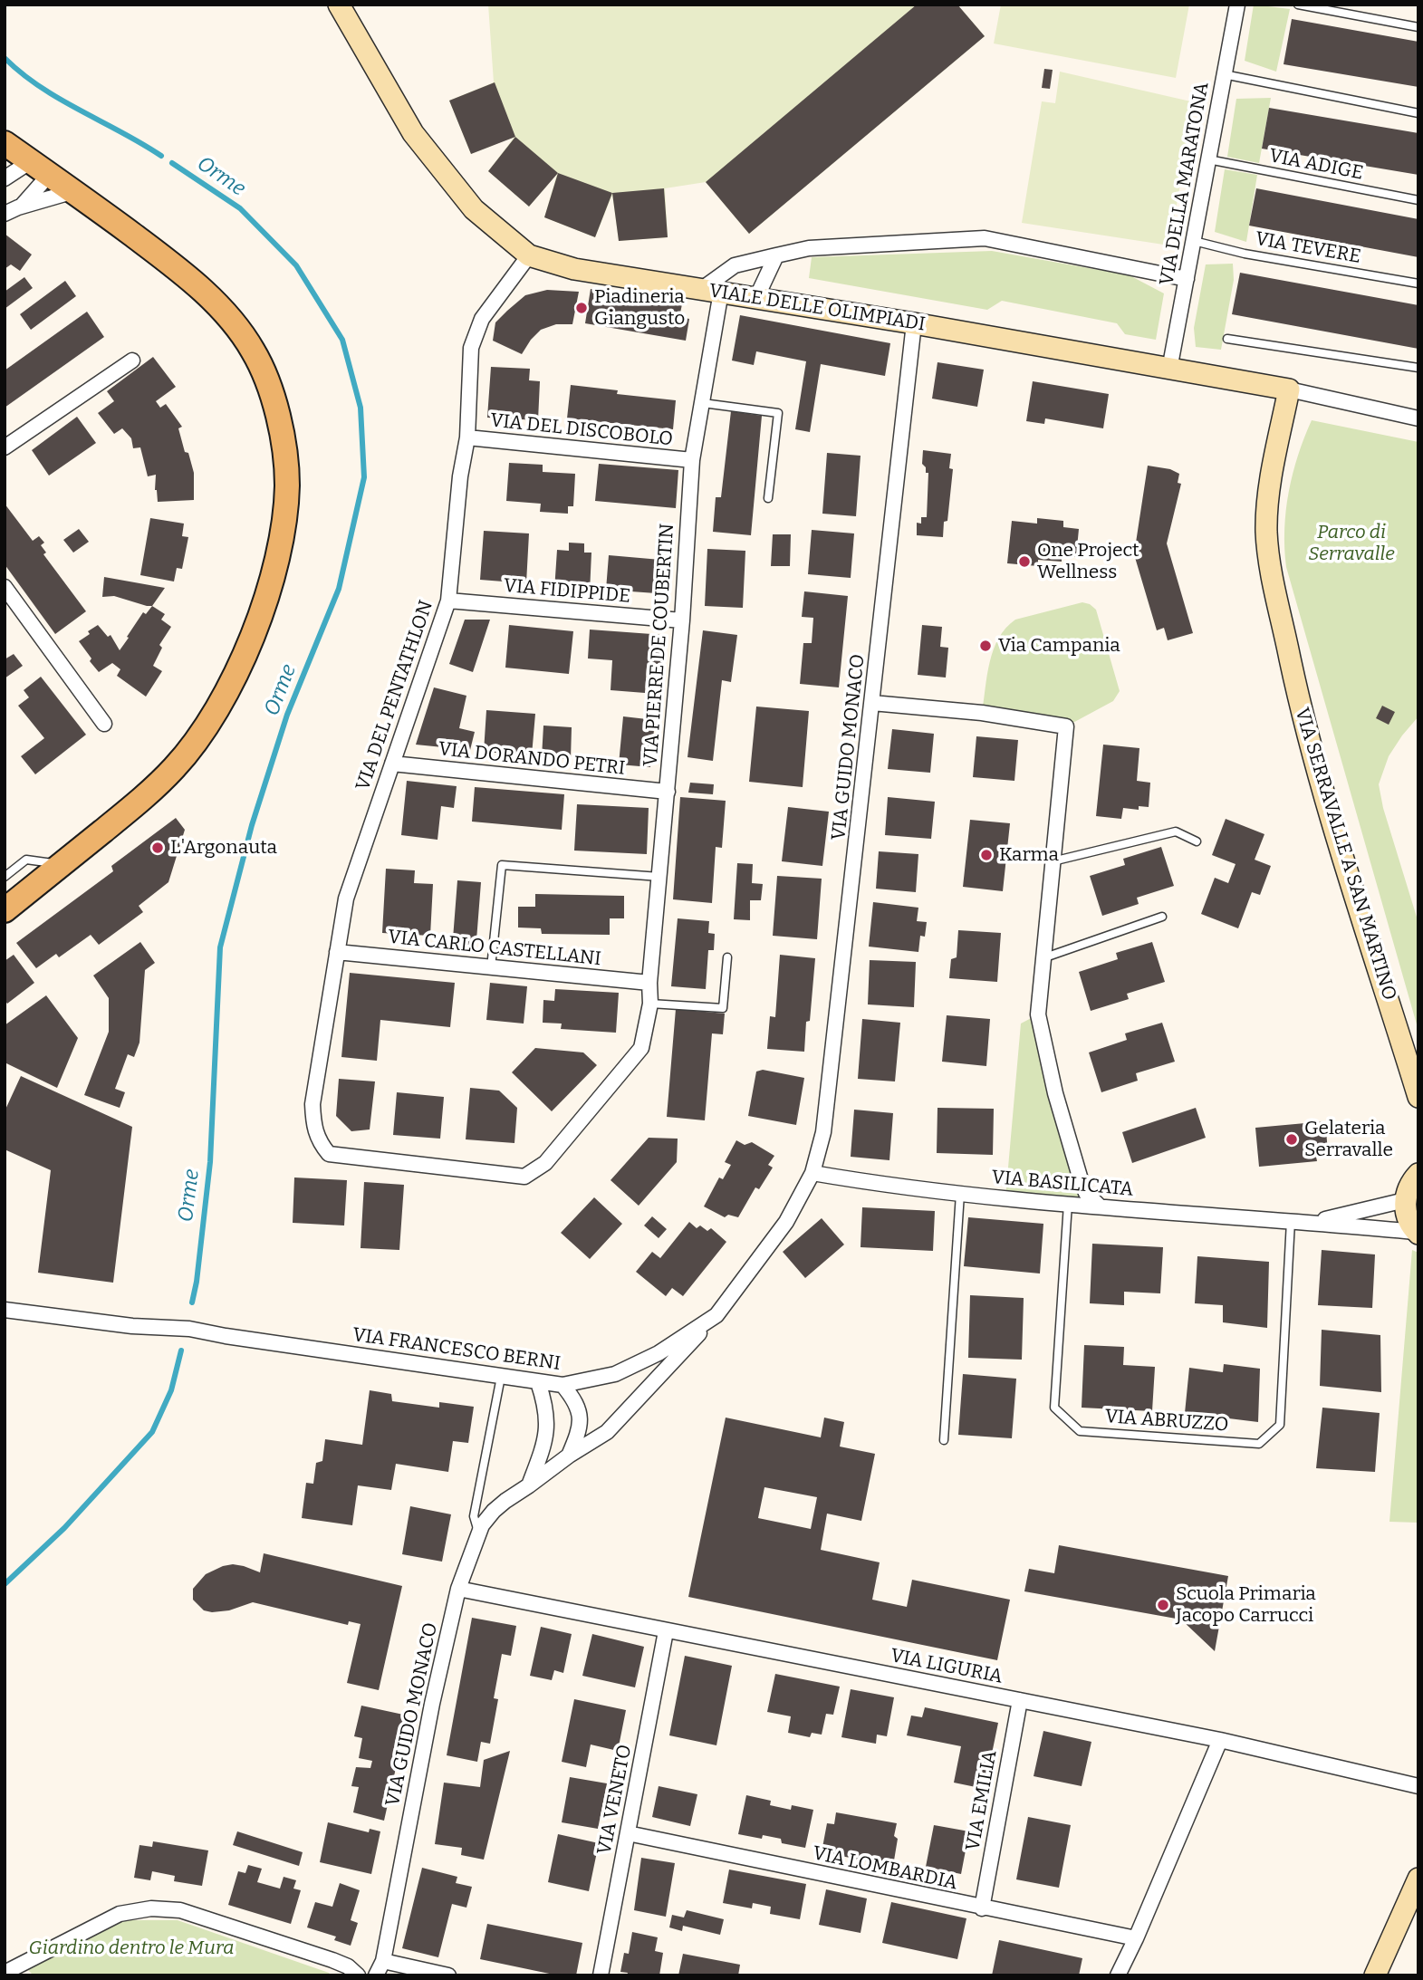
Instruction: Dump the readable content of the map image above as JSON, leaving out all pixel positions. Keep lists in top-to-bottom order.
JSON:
{
  "streets": {
    "street": [
      "VIA DELLA MARATONA",
      "VIALE DELLE OLIMPIADI",
      "VIA DEL DISCOBOLO",
      "VIA FIDIPPIDE",
      "VIA PIERRE DE COUBERTIN",
      "VIA DEL PENTATHLON",
      "VIA GUIDO MONACO",
      "VIA DORANDO PETRI",
      "VIA SERRAVALLE A SAN MARTINO",
      "VIA CARLO CASTELLANI",
      "VIA BASILICATA",
      "VIA FRANCESCO BERNI",
      "VIA LIGURIA",
      "VIA VENETO",
      "VIA EMILIA",
      "VIA LOMBARDIA"
    ],
    "lane": ["VIA ADIGE", "VIA TEVERE", "VIA ABRUZZO"]
  },
  "crossings": [
    ["VIA ADIGE", "VIA DELLA MARATONA"],
    ["VIA DELLA MARATONA", "VIA TEVERE"],
    ["VIA DELLA MARATONA", "VIALE DELLE OLIMPIADI"],
    ["VIALE DELLE OLIMPIADI", "VIA PIERRE DE COUBERTIN"],
    ["VIALE DELLE OLIMPIADI", "VIA DEL PENTATHLON"],
    ["VIALE DELLE OLIMPIADI", "VIA GUIDO MONACO"],
    ["VIALE DELLE OLIMPIADI", "VIA SERRAVALLE A SAN MARTINO"],
    ["VIA DEL DISCOBOLO", "VIA PIERRE DE COUBERTIN"],
    ["VIA DEL DISCOBOLO", "VIA DEL PENTATHLON"],
    ["VIA FIDIPPIDE", "VIA PIERRE DE COUBERTIN"],
    ["VIA FIDIPPIDE", "VIA DEL PENTATHLON"],
    ["VIA PIERRE DE COUBERTIN", "VIA DEL PENTATHLON"],
    ["VIA PIERRE DE COUBERTIN", "VIA DORANDO PETRI"],
    ["VIA PIERRE DE COUBERTIN", "VIA CARLO CASTELLANI"],
    ["VIA DEL PENTATHLON", "VIA DORANDO PETRI"],
    ["VIA DEL PENTATHLON", "VIA CARLO CASTELLANI"],
    ["VIA GUIDO MONACO", "VIA BASILICATA"],
    ["VIA GUIDO MONACO", "VIA FRANCESCO BERNI"],
    ["VIA GUIDO MONACO", "VIA LIGURIA"],
    ["VIA BASILICATA", "VIA FRANCESCO BERNI"],
    ["VIA BASILICATA", "VIA ABRUZZO"],
    ["VIA LIGURIA", "VIA VENETO"],
    ["VIA LIGURIA", "VIA EMILIA"],
    ["VIA VENETO", "VIA LOMBARDIA"],
    ["VIA EMILIA", "VIA LOMBARDIA"]
  ],
  "water": ["Orme"],
  "parks": ["Parco di Serravalle", "Giardino dentro le Mura"],
  "places": [
    "Piadineria Giangusto",
    "One Project Wellness",
    "Via Campania",
    "L'Argonauta",
    "Karma",
    "Gelateria Serravalle",
    "Scuola Primaria Jacopo Carrucci"
  ]
}
